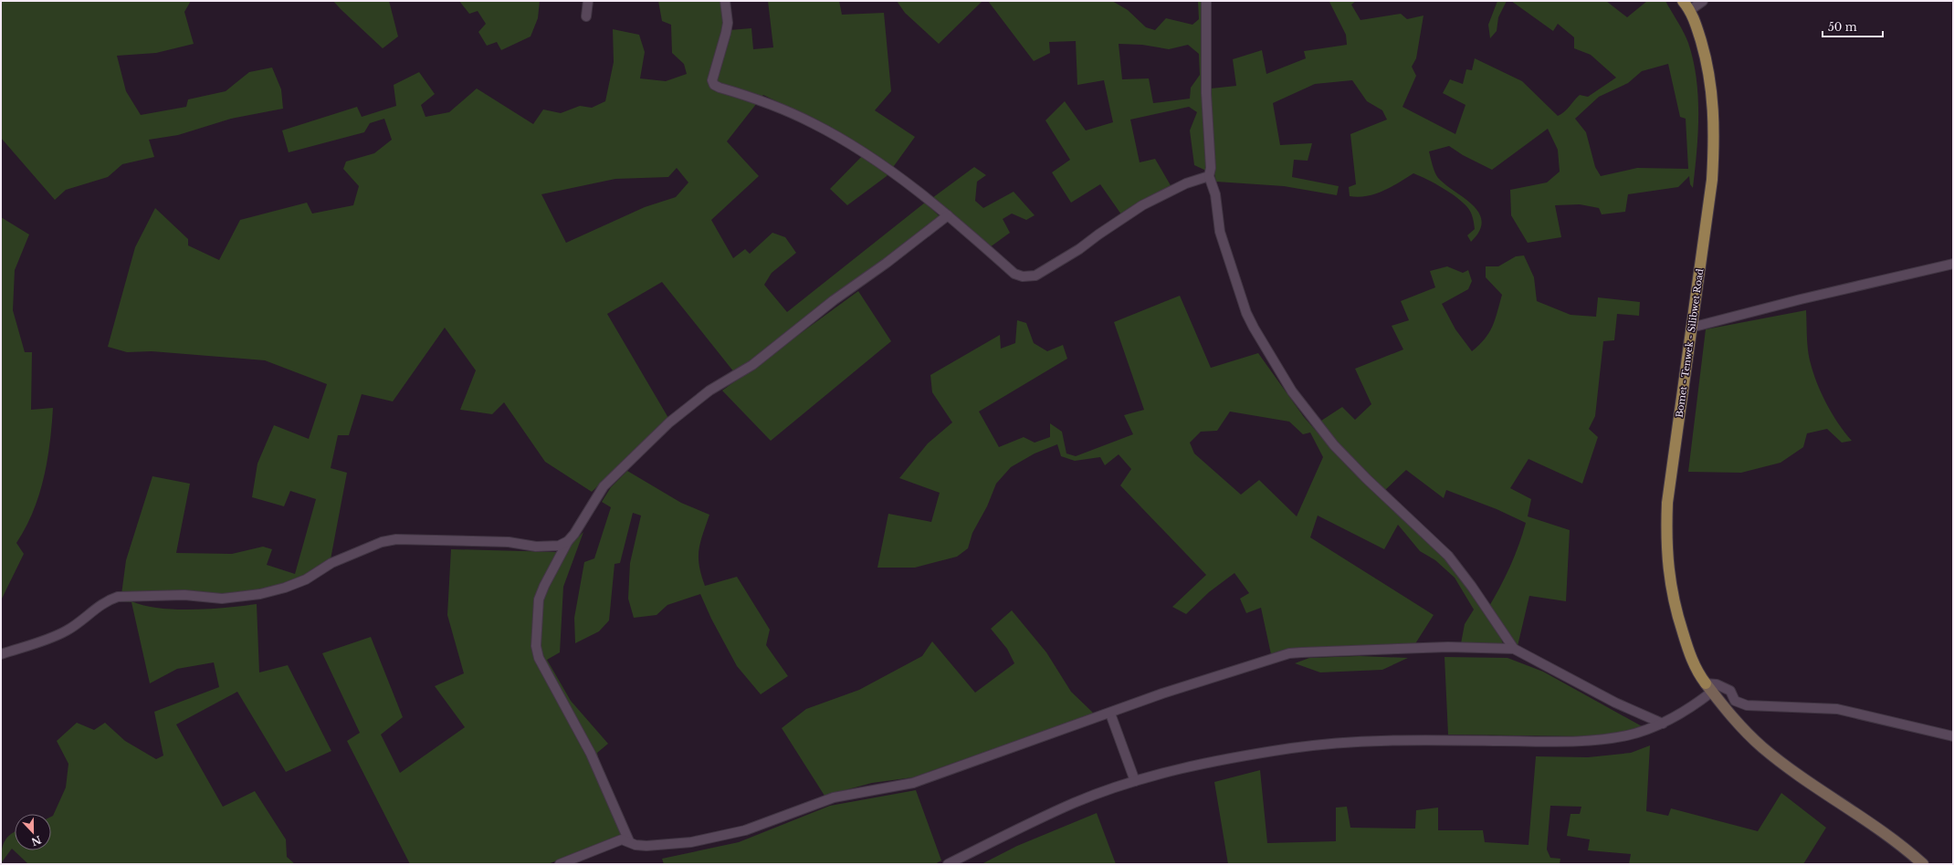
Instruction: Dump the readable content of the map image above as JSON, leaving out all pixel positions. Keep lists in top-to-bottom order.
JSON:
{
  "streets": {
    "main road": ["Bomet - Tenwek - Silibwet Road"]
  },
  "scale_bar": "50 m",
  "north": "bottom"
}
